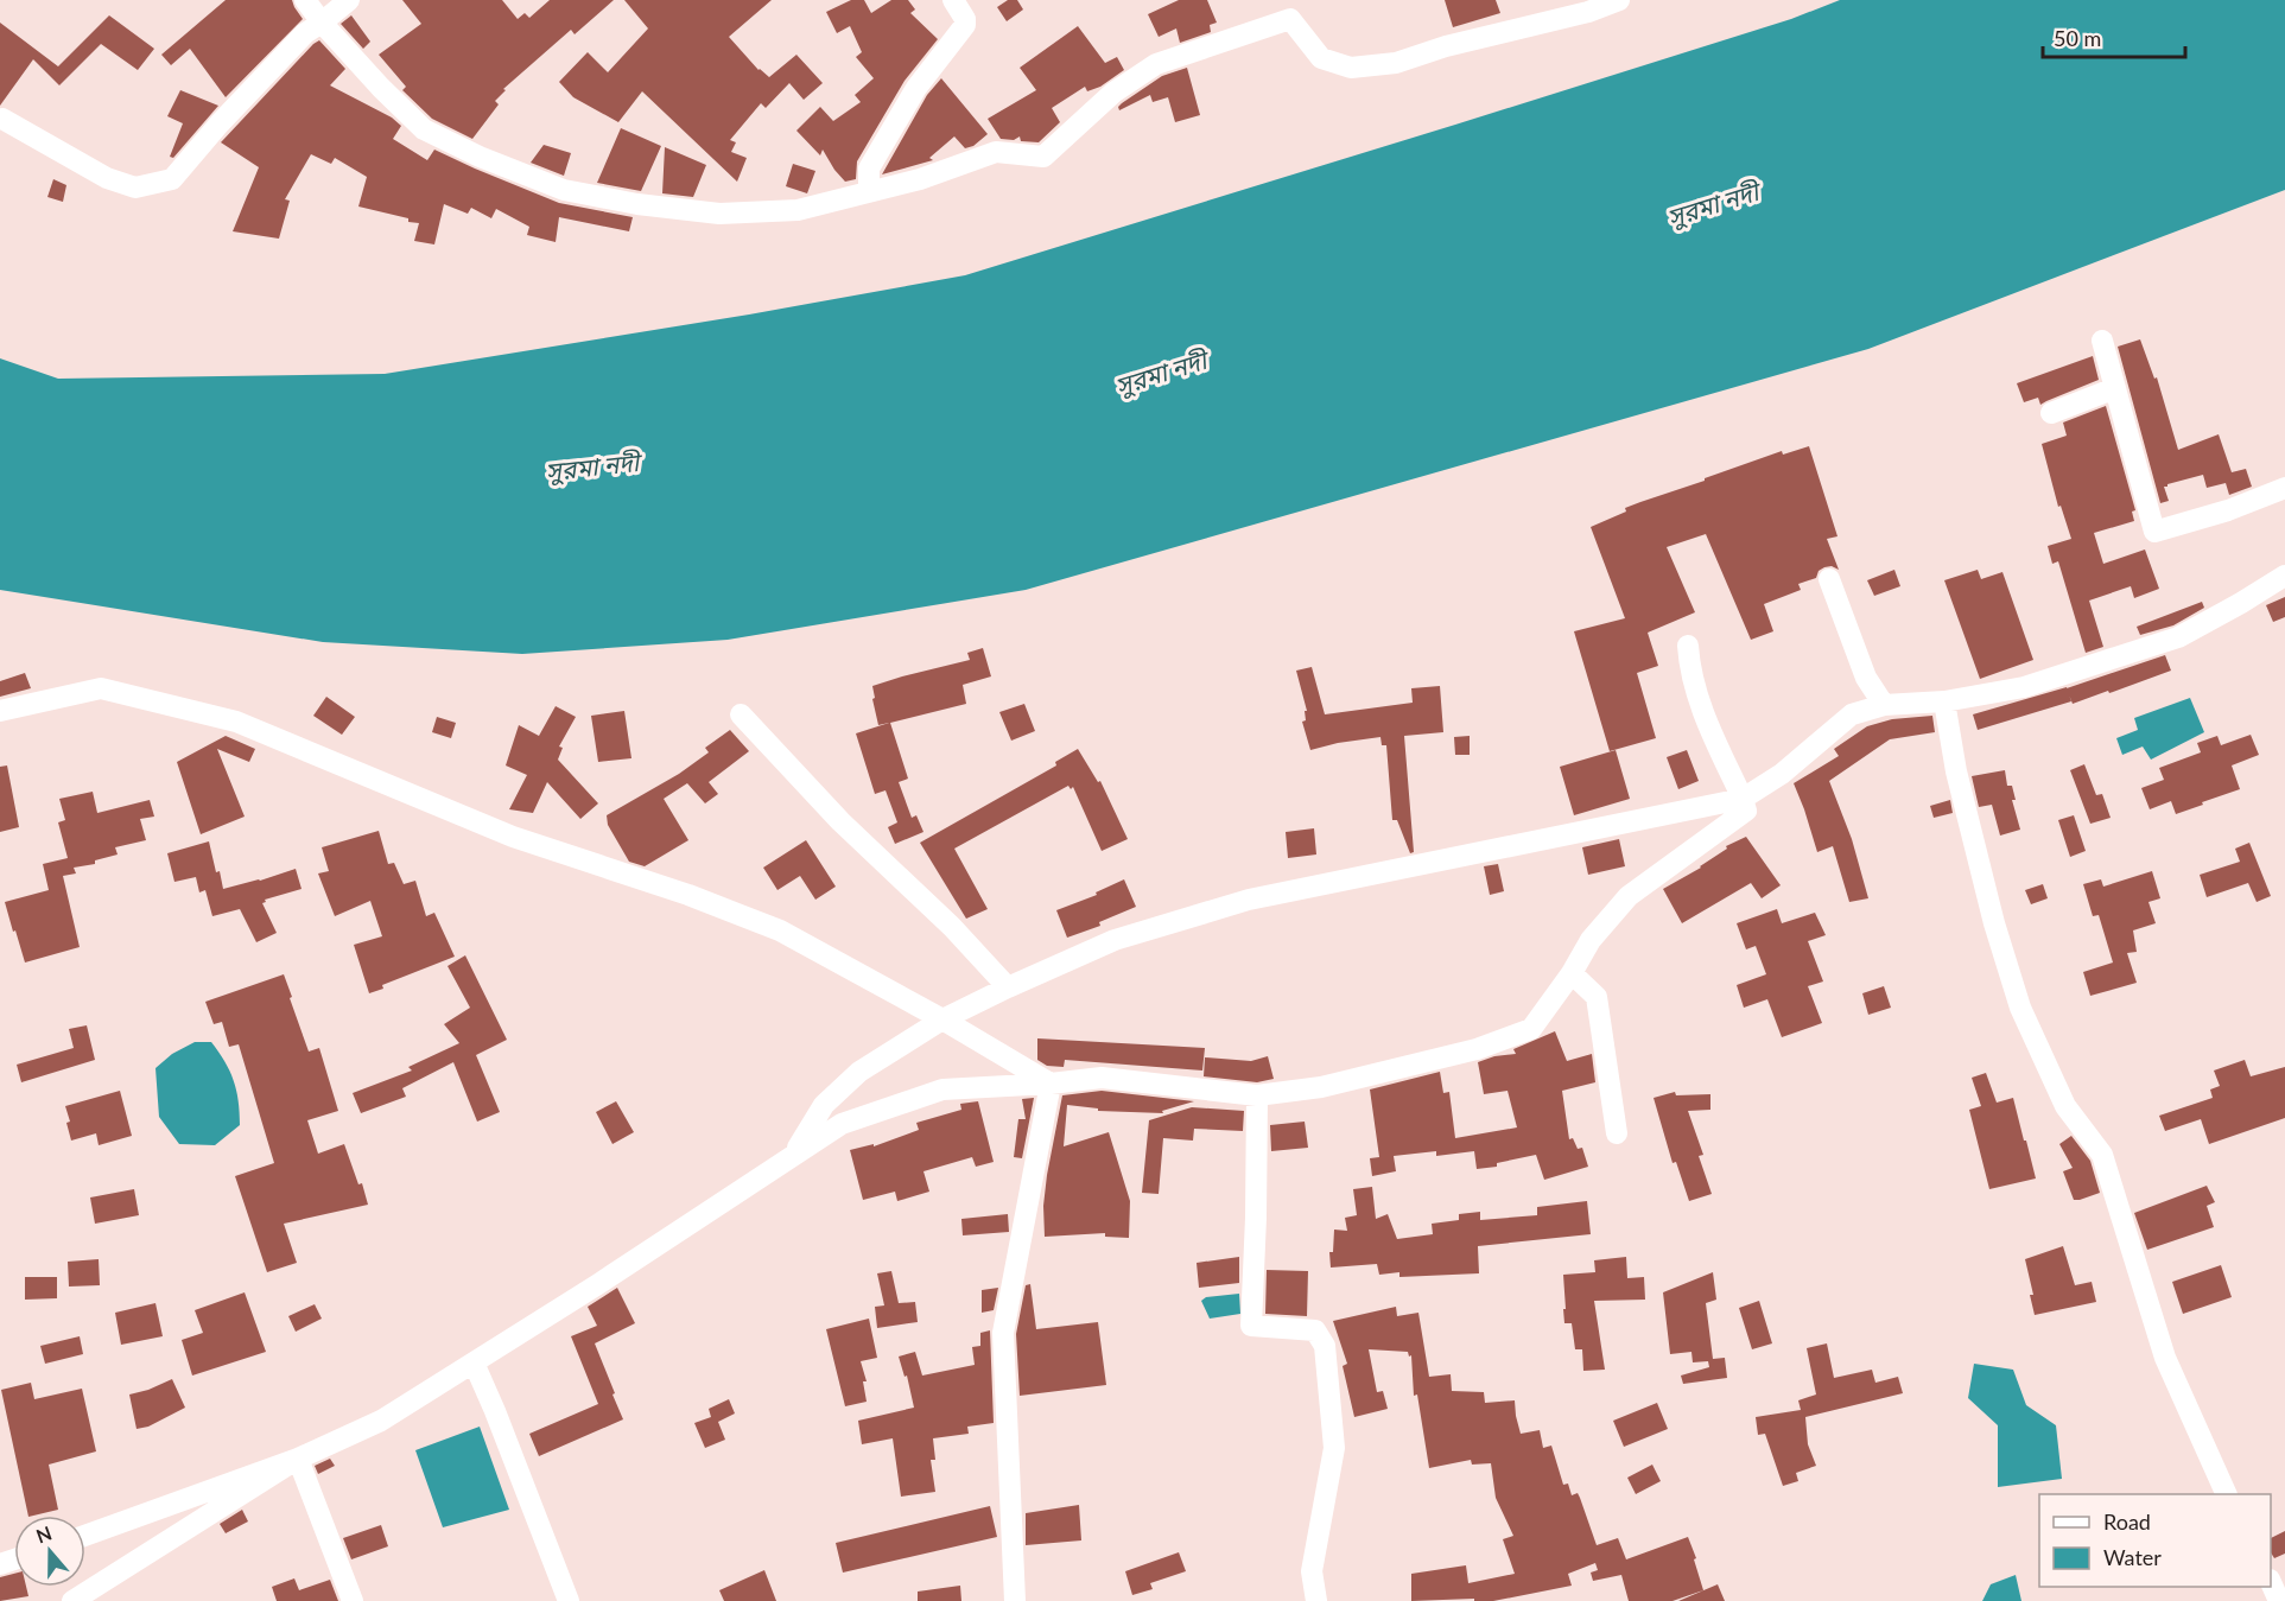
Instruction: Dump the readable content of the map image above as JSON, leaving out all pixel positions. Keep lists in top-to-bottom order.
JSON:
{
  "water": ["সুরমা নদী"],
  "legend": ["Road", "Water"],
  "scale_bar": "50 m",
  "north": "top"
}
